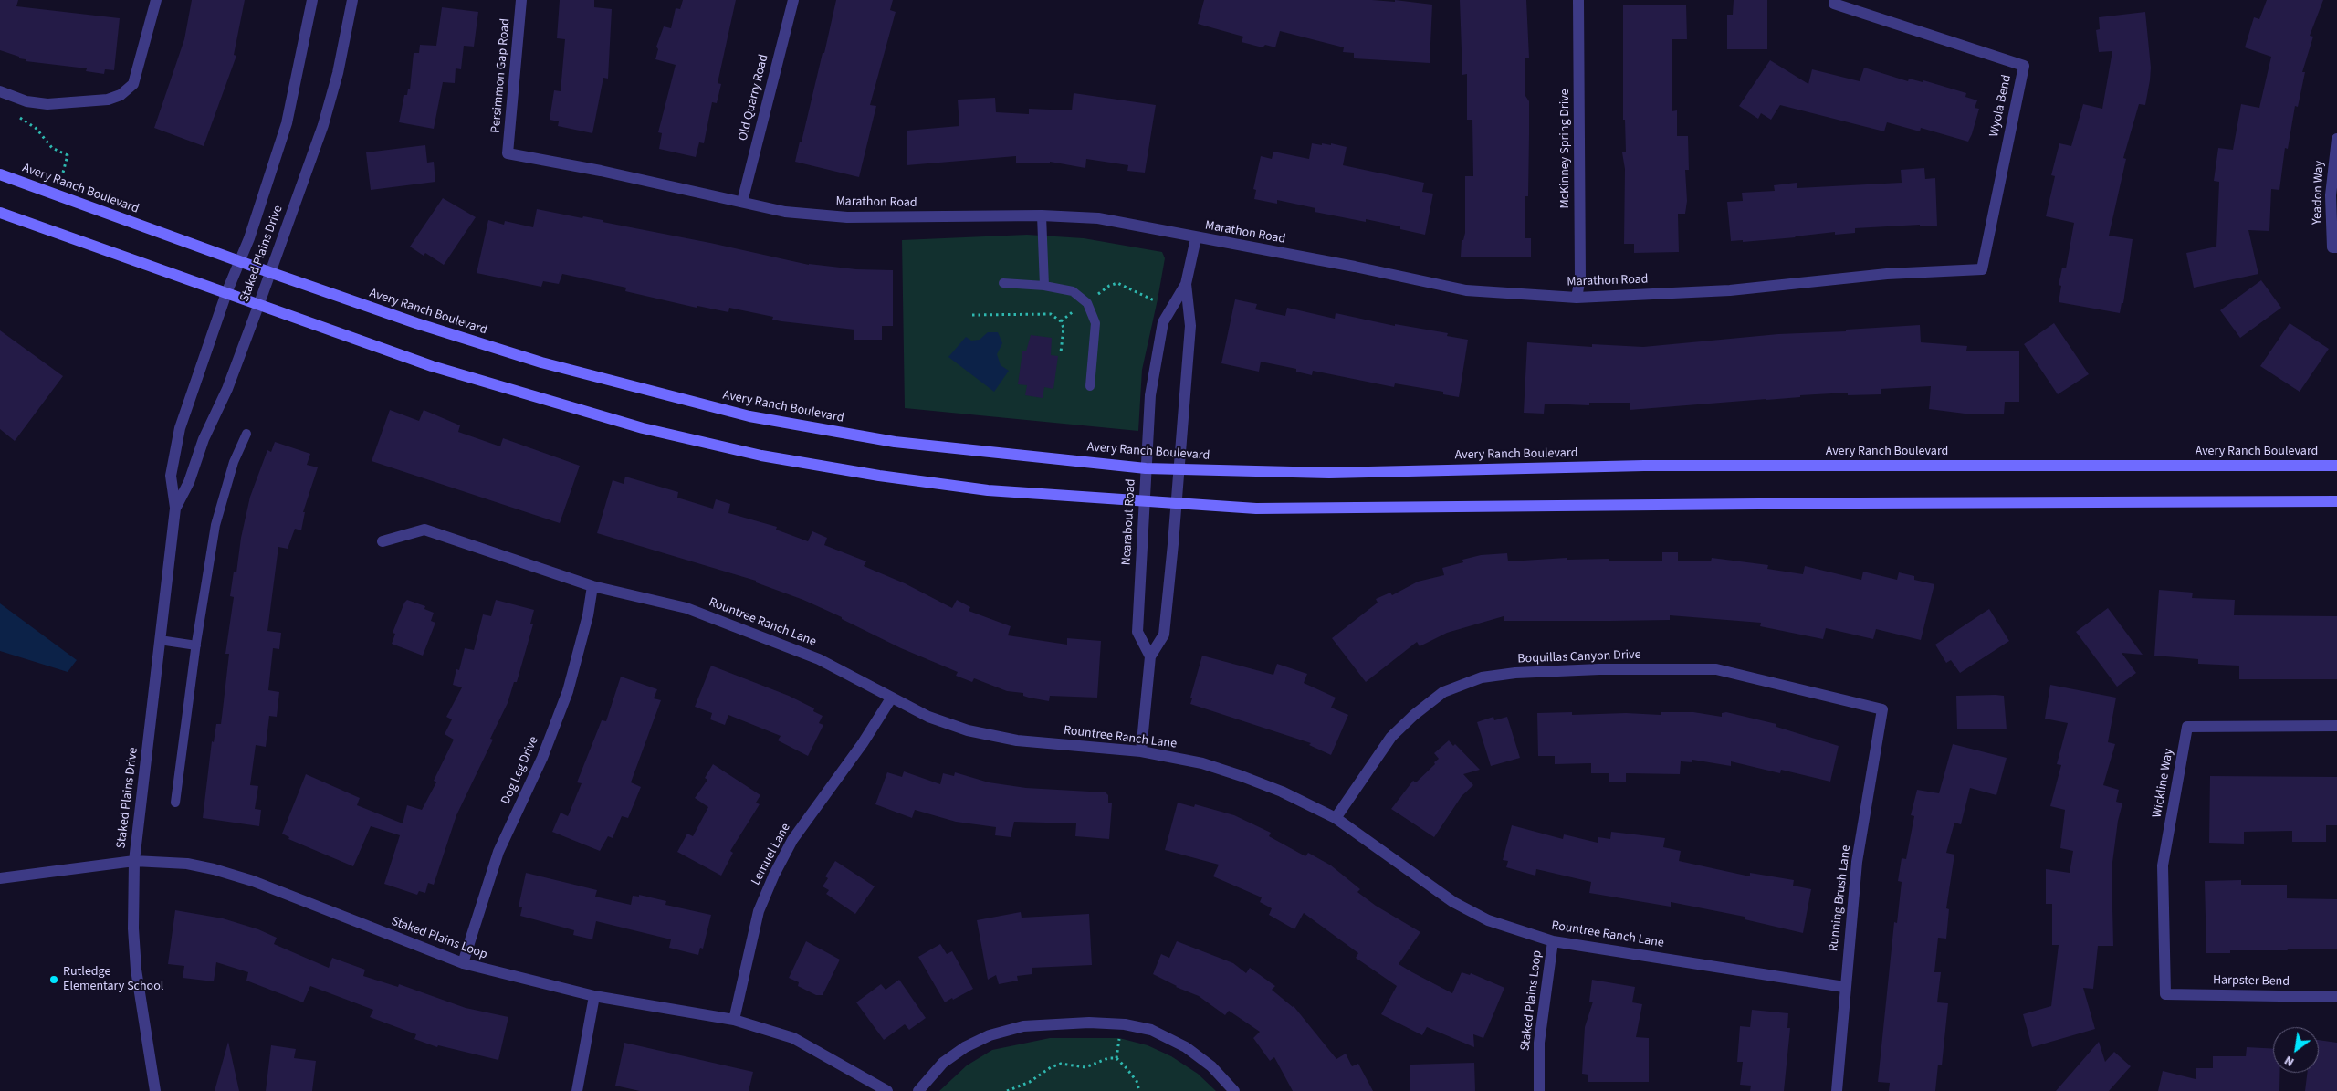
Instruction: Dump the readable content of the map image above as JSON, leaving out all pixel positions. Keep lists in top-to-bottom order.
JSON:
{
  "streets": {
    "main road": ["Avery Ranch Boulevard"],
    "street": [
      "Persimmon Gap Road",
      "Old Quarry Road",
      "Wyola Bend",
      "McKinney Spring Drive",
      "Yeadon Way",
      "Marathon Road",
      "Staked Plains Drive",
      "Nearabout Road",
      "Rountree Ranch Lane",
      "Boquillas Canyon Drive",
      "Dog Leg Drive",
      "Wickline Way",
      "Lemuel Lane",
      "Running Brush Lane",
      "Staked Plains Loop",
      "Harpster Bend"
    ]
  },
  "crossings": [
    ["Persimmon Gap Road", "Marathon Road"],
    ["Old Quarry Road", "Marathon Road"],
    ["Wyola Bend", "Marathon Road"],
    ["McKinney Spring Drive", "Marathon Road"],
    ["Avery Ranch Boulevard", "Staked Plains Drive"],
    ["Avery Ranch Boulevard", "Nearabout Road"],
    ["Marathon Road", "Nearabout Road"],
    ["Staked Plains Drive", "Staked Plains Loop"],
    ["Nearabout Road", "Rountree Ranch Lane"],
    ["Rountree Ranch Lane", "Boquillas Canyon Drive"],
    ["Rountree Ranch Lane", "Dog Leg Drive"],
    ["Rountree Ranch Lane", "Lemuel Lane"],
    ["Rountree Ranch Lane", "Running Brush Lane"],
    ["Rountree Ranch Lane", "Staked Plains Loop"],
    ["Boquillas Canyon Drive", "Running Brush Lane"],
    ["Dog Leg Drive", "Staked Plains Loop"],
    ["Wickline Way", "Harpster Bend"],
    ["Lemuel Lane", "Staked Plains Loop"]
  ],
  "places": ["Rutledge Elementary School"],
  "north": "bottom left"
}
